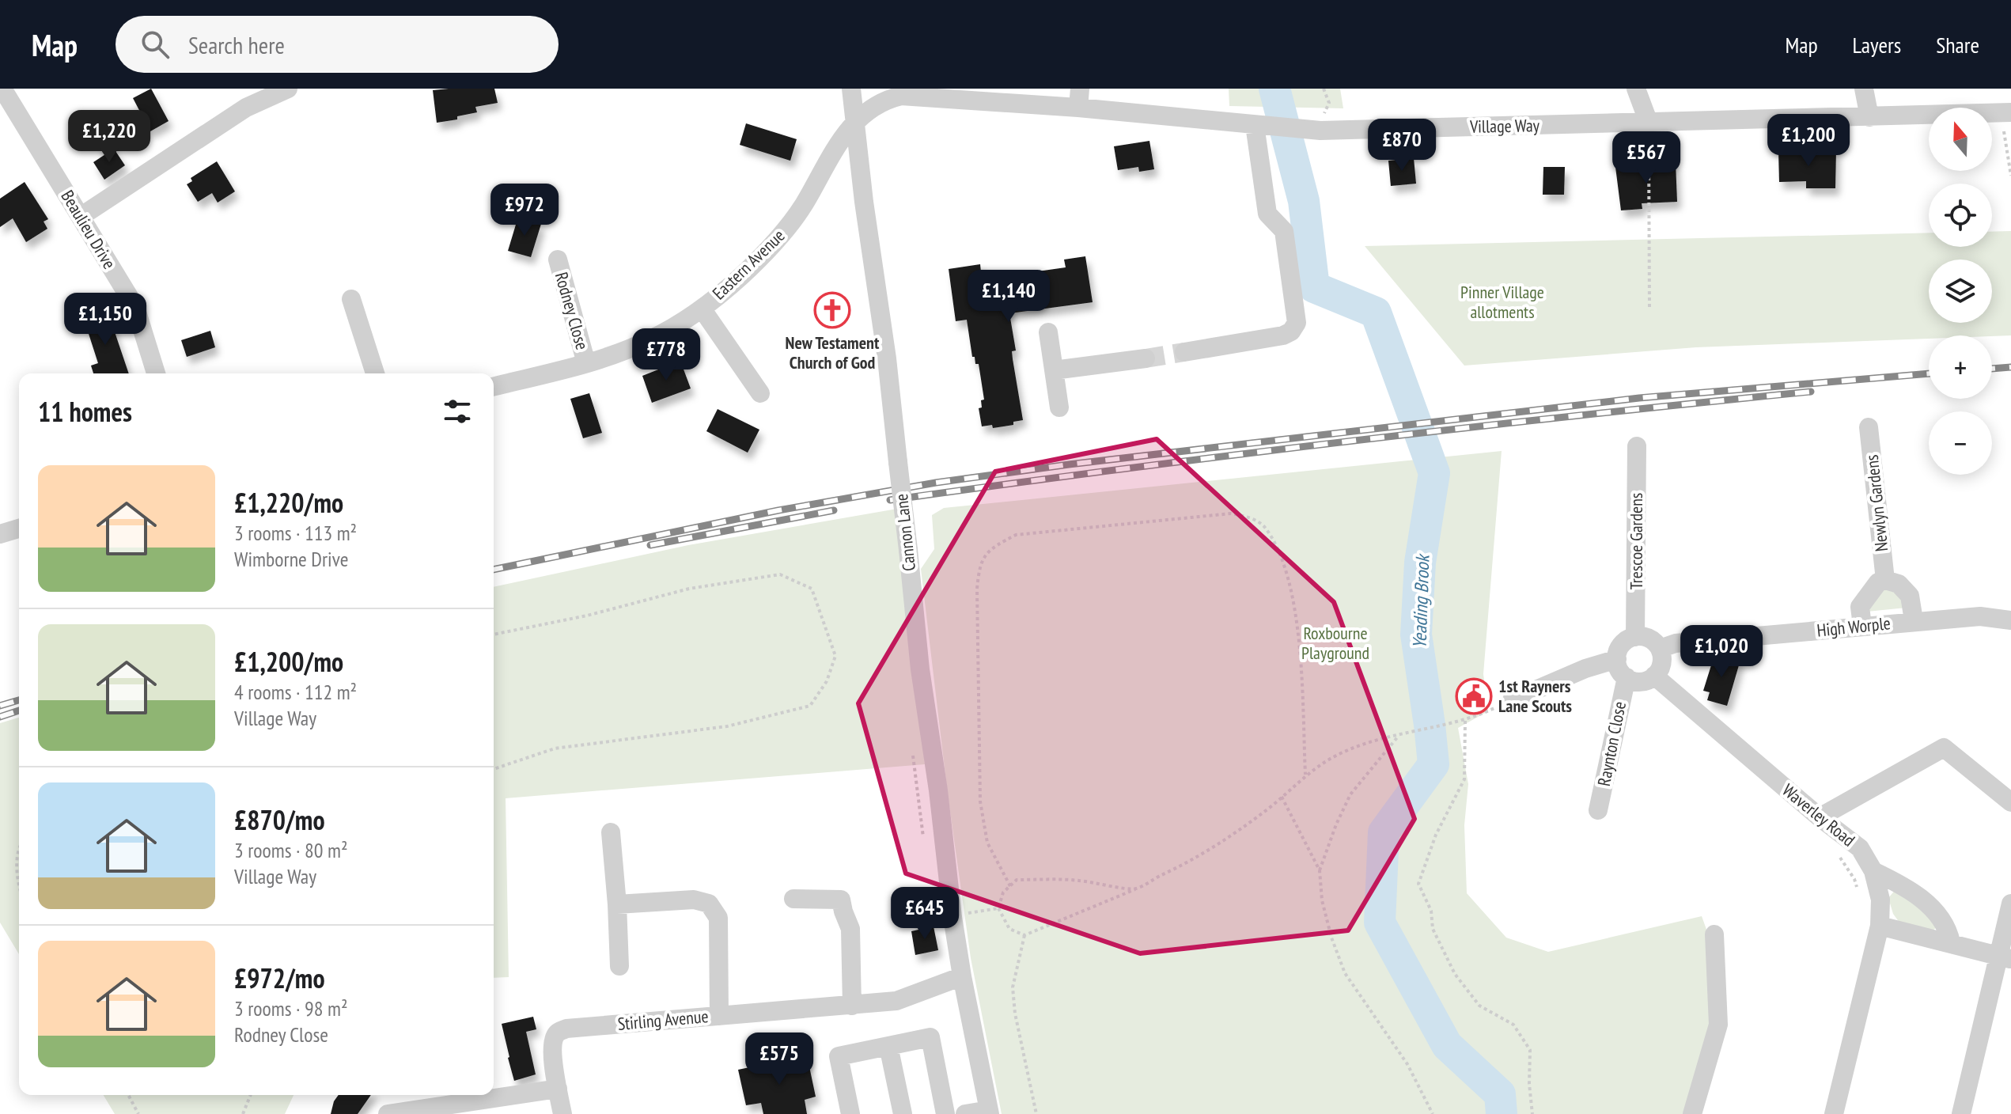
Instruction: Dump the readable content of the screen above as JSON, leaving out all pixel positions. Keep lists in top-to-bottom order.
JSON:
{
  "streets": {
    "street": [
      "Village Way",
      "Beaulieu Drive",
      "Eastern Avenue",
      "Rodney Close",
      "Newlyn Gardens",
      "Cannon Lane",
      "Trescoe Gardens",
      "High Worple",
      "Raynton Close",
      "Waverley Road",
      "Stirling Avenue"
    ]
  },
  "crossings": [
    ["Village Way", "Eastern Avenue"],
    ["Village Way", "Cannon Lane"],
    ["Eastern Avenue", "Rodney Close"],
    ["Eastern Avenue", "Cannon Lane"],
    ["Cannon Lane", "Stirling Avenue"],
    ["Trescoe Gardens", "High Worple"],
    ["Trescoe Gardens", "Raynton Close"],
    ["Trescoe Gardens", "Waverley Road"],
    ["High Worple", "Raynton Close"],
    ["High Worple", "Waverley Road"],
    ["Raynton Close", "Waverley Road"]
  ],
  "water": ["Yeading Brook"],
  "parks": ["Pinner Village allotments", "Roxbourne Playground"],
  "places": {
    "church": ["New Testament Church of God"],
    "public building": ["1st Rayners Lane Scouts"]
  },
  "north": "top",
  "page": {
    "header": "Map",
    "search": "Search here",
    "nav": ["Map", "Layers", "Share"],
    "map_buttons": ["+", "−"],
    "price": [
      "£1,220",
      "£1,200",
      "£870",
      "£567",
      "£972",
      "£1,140",
      "£1,150",
      "£778",
      "£1,020",
      "£645",
      "£575"
    ],
    "heading": "11 homes",
    "list": [
      {
        "name": "£1,220/mo",
        "note": "3 rooms · 113 m² · Wimborne Drive"
      },
      {
        "name": "£1,200/mo",
        "note": "4 rooms · 112 m² · Village Way"
      },
      {
        "name": "£870/mo",
        "note": "3 rooms · 80 m² · Village Way"
      },
      {
        "name": "£972/mo",
        "note": "3 rooms · 98 m² · Rodney Close"
      }
    ]
  }
}
